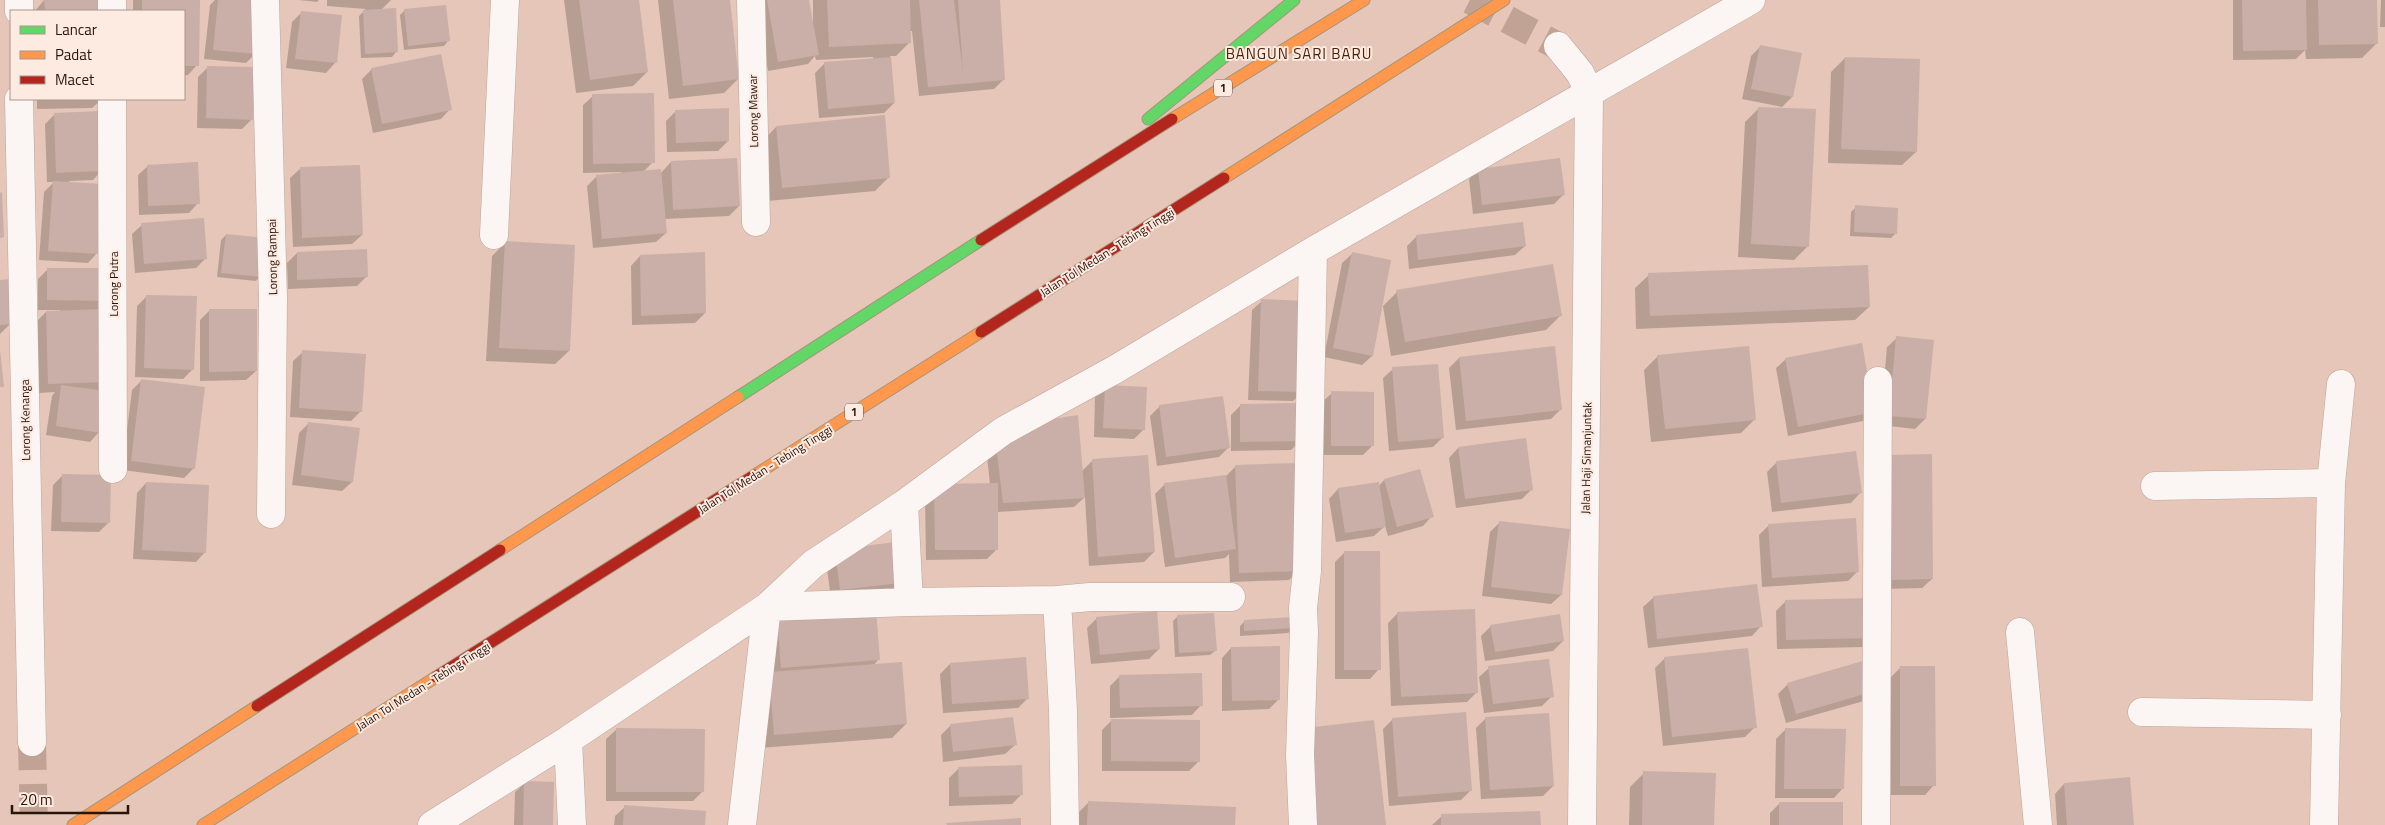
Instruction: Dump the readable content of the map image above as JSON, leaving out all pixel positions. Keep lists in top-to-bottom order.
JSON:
{
  "streets": {
    "highway": ["1", "Jalan Tol Medan - Tebing Tinggi"],
    "street": [
      "Lorong Mawar",
      "Lorong Rampai",
      "Lorong Putra",
      "Lorong Kenanga",
      "Jalan Haji Simanjuntak"
    ]
  },
  "districts": ["BANGUN SARI BARU"],
  "legend": ["Lancar", "Padat", "Macet"],
  "scale_bar": "20 m"
}
